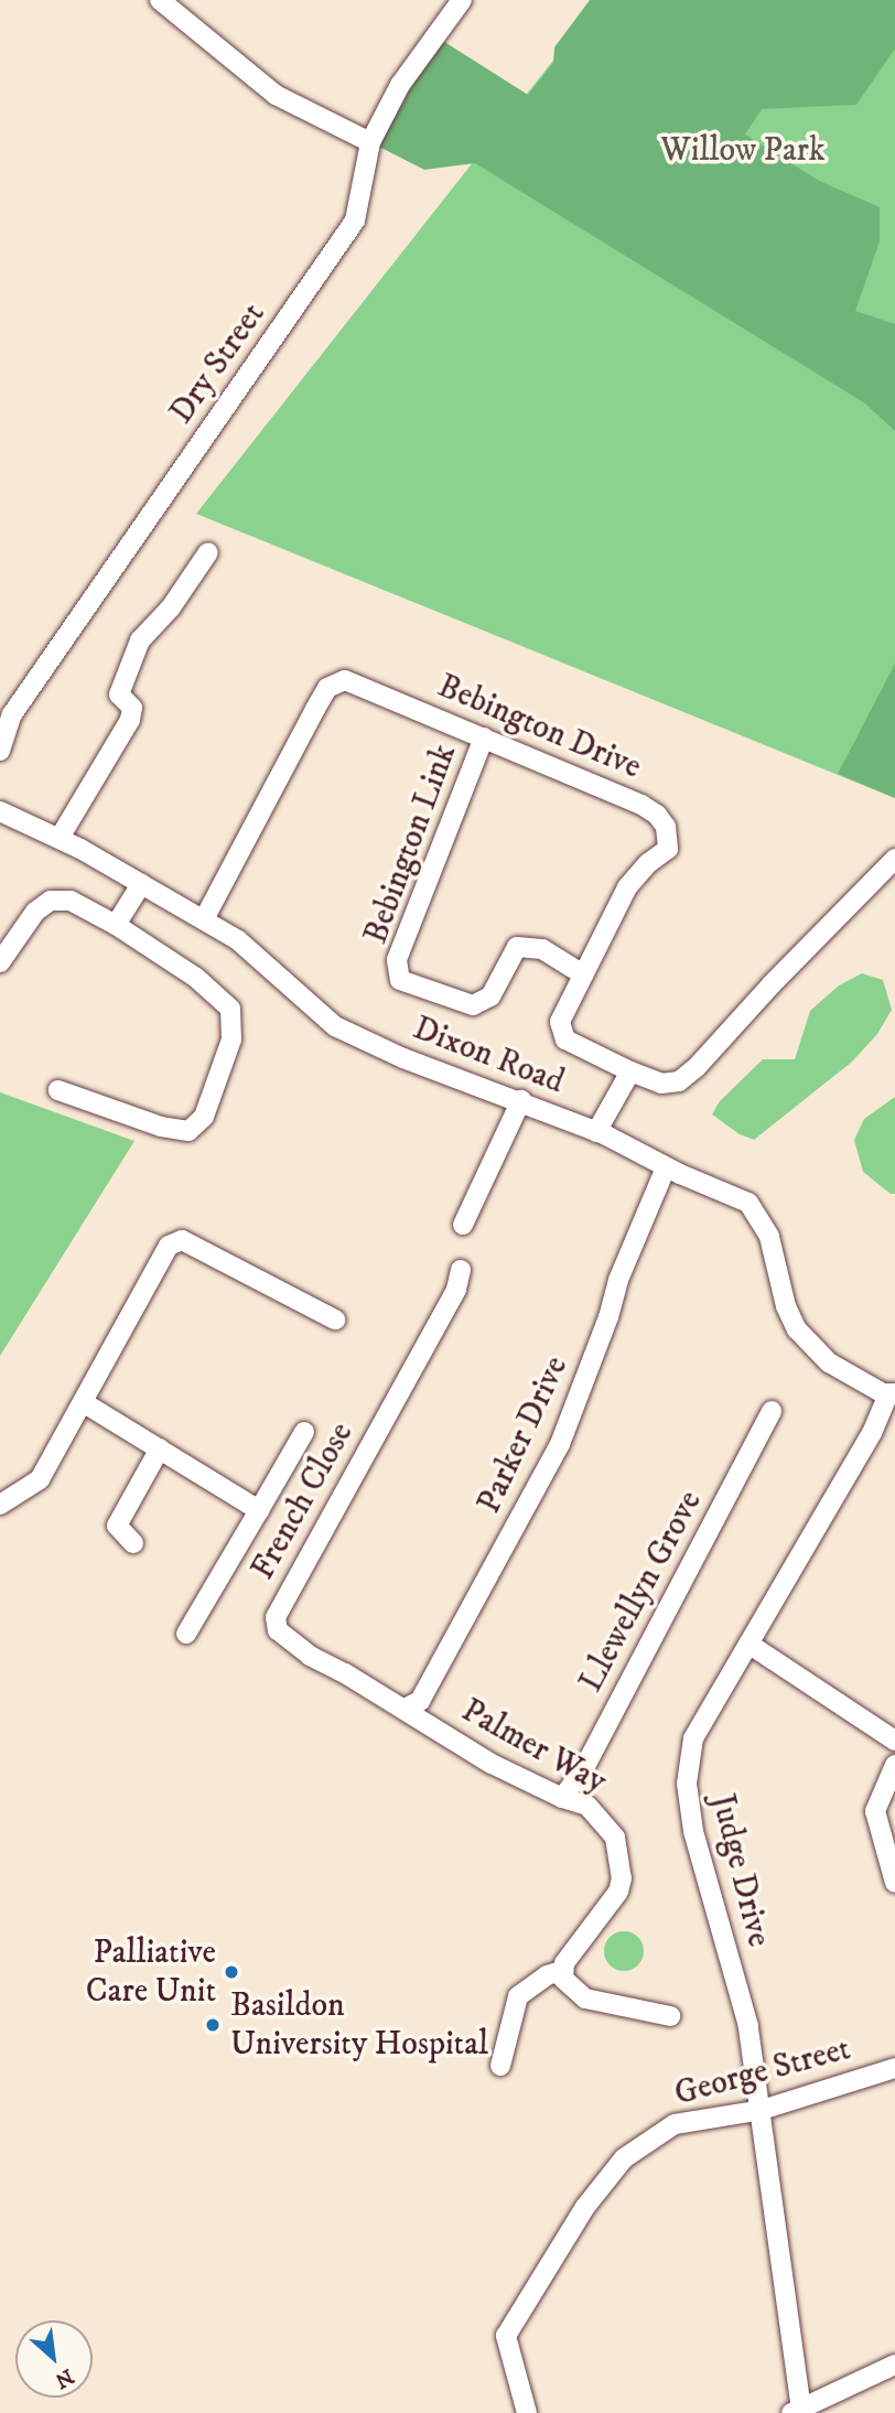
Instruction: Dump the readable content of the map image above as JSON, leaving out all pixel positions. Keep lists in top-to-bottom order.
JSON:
{
  "streets": {
    "street": [
      "Dry Street",
      "Bebington Drive",
      "Bebington Link",
      "Dixon Road",
      "Parker Drive",
      "French Close",
      "Llewellyn Grove",
      "Palmer Way",
      "Judge Drive",
      "George Street"
    ]
  },
  "crossings": [
    ["Bebington Drive", "Bebington Link"],
    ["Bebington Drive", "Dixon Road"],
    ["Dixon Road", "Parker Drive"],
    ["Dixon Road", "Judge Drive"],
    ["Parker Drive", "French Close"],
    ["Parker Drive", "Palmer Way"],
    ["French Close", "Palmer Way"],
    ["Llewellyn Grove", "Palmer Way"],
    ["Judge Drive", "George Street"]
  ],
  "parks": ["Willow Park"],
  "places": ["Palliative Care Unit", "Basildon University Hospital"],
  "north": "bottom right"
}
